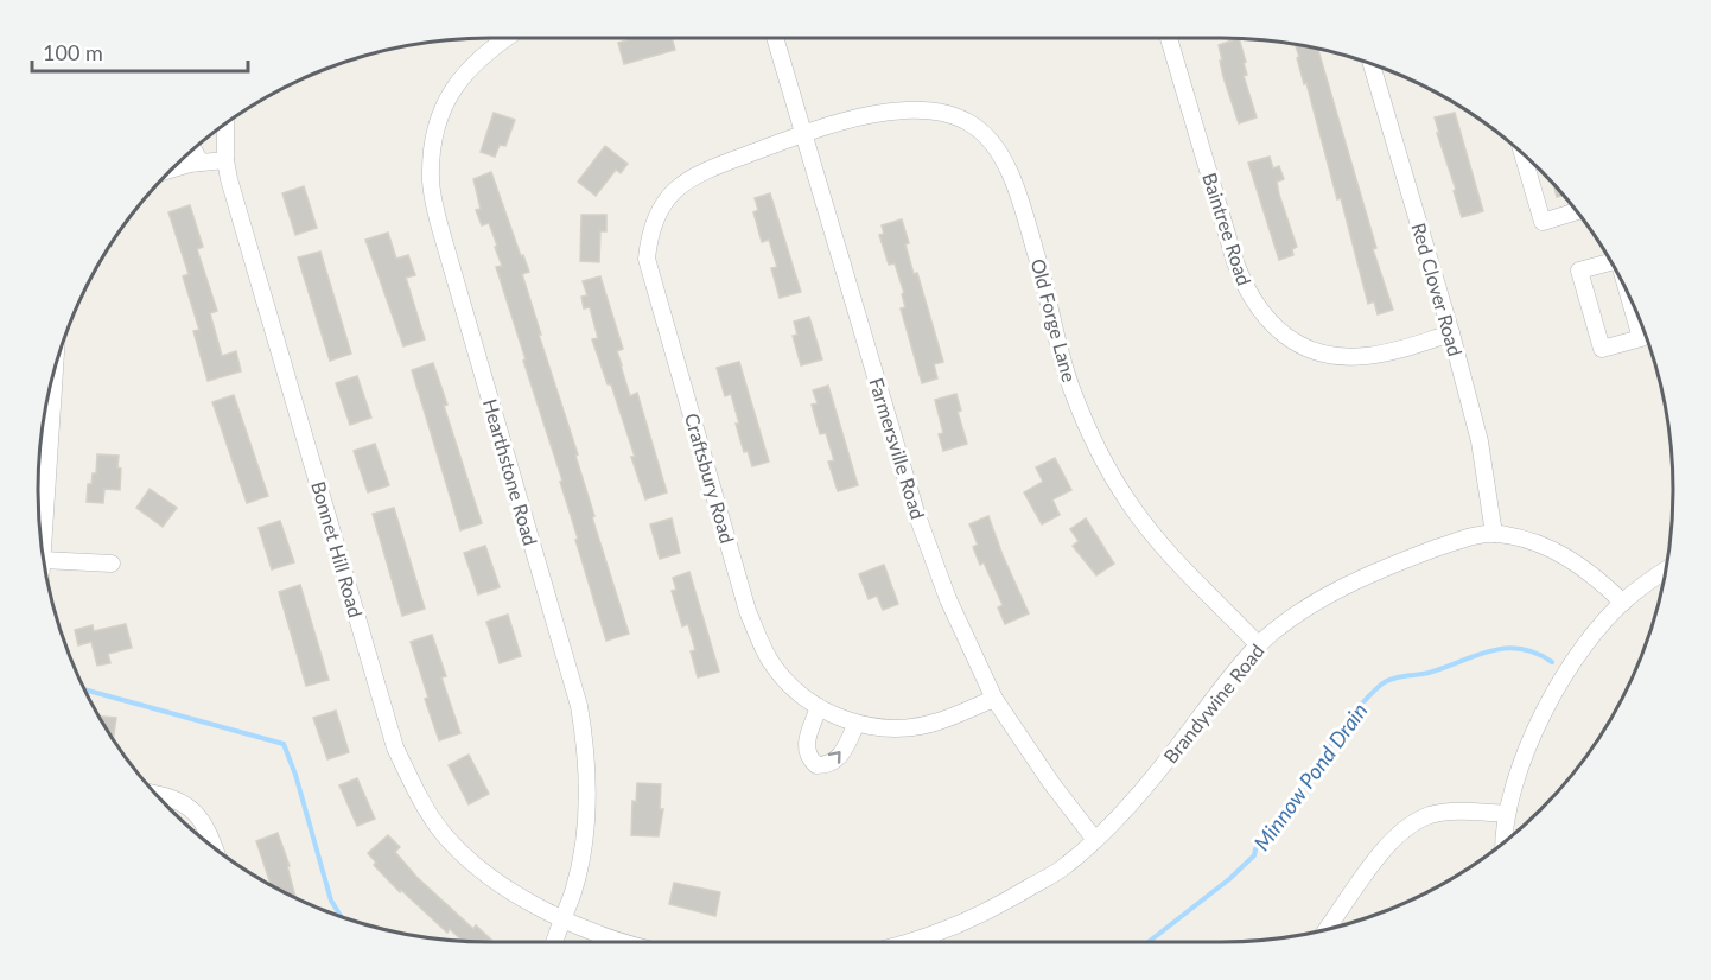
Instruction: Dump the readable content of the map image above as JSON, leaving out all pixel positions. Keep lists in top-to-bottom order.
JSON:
{
  "streets": {
    "street": [
      "Baintree Road",
      "Red Clover Road",
      "Old Forge Lane",
      "Farmersville Road",
      "Hearthstone Road",
      "Craftsbury Road",
      "Bonnet Hill Road",
      "Brandywine Road"
    ]
  },
  "crossings": [
    ["Baintree Road", "Red Clover Road"],
    ["Red Clover Road", "Brandywine Road"],
    ["Old Forge Lane", "Farmersville Road"],
    ["Old Forge Lane", "Craftsbury Road"],
    ["Old Forge Lane", "Brandywine Road"],
    ["Farmersville Road", "Craftsbury Road"],
    ["Farmersville Road", "Brandywine Road"],
    ["Hearthstone Road", "Bonnet Hill Road"]
  ],
  "water": ["Minnow Pond Drain"],
  "scale_bar": "100 m"
}
